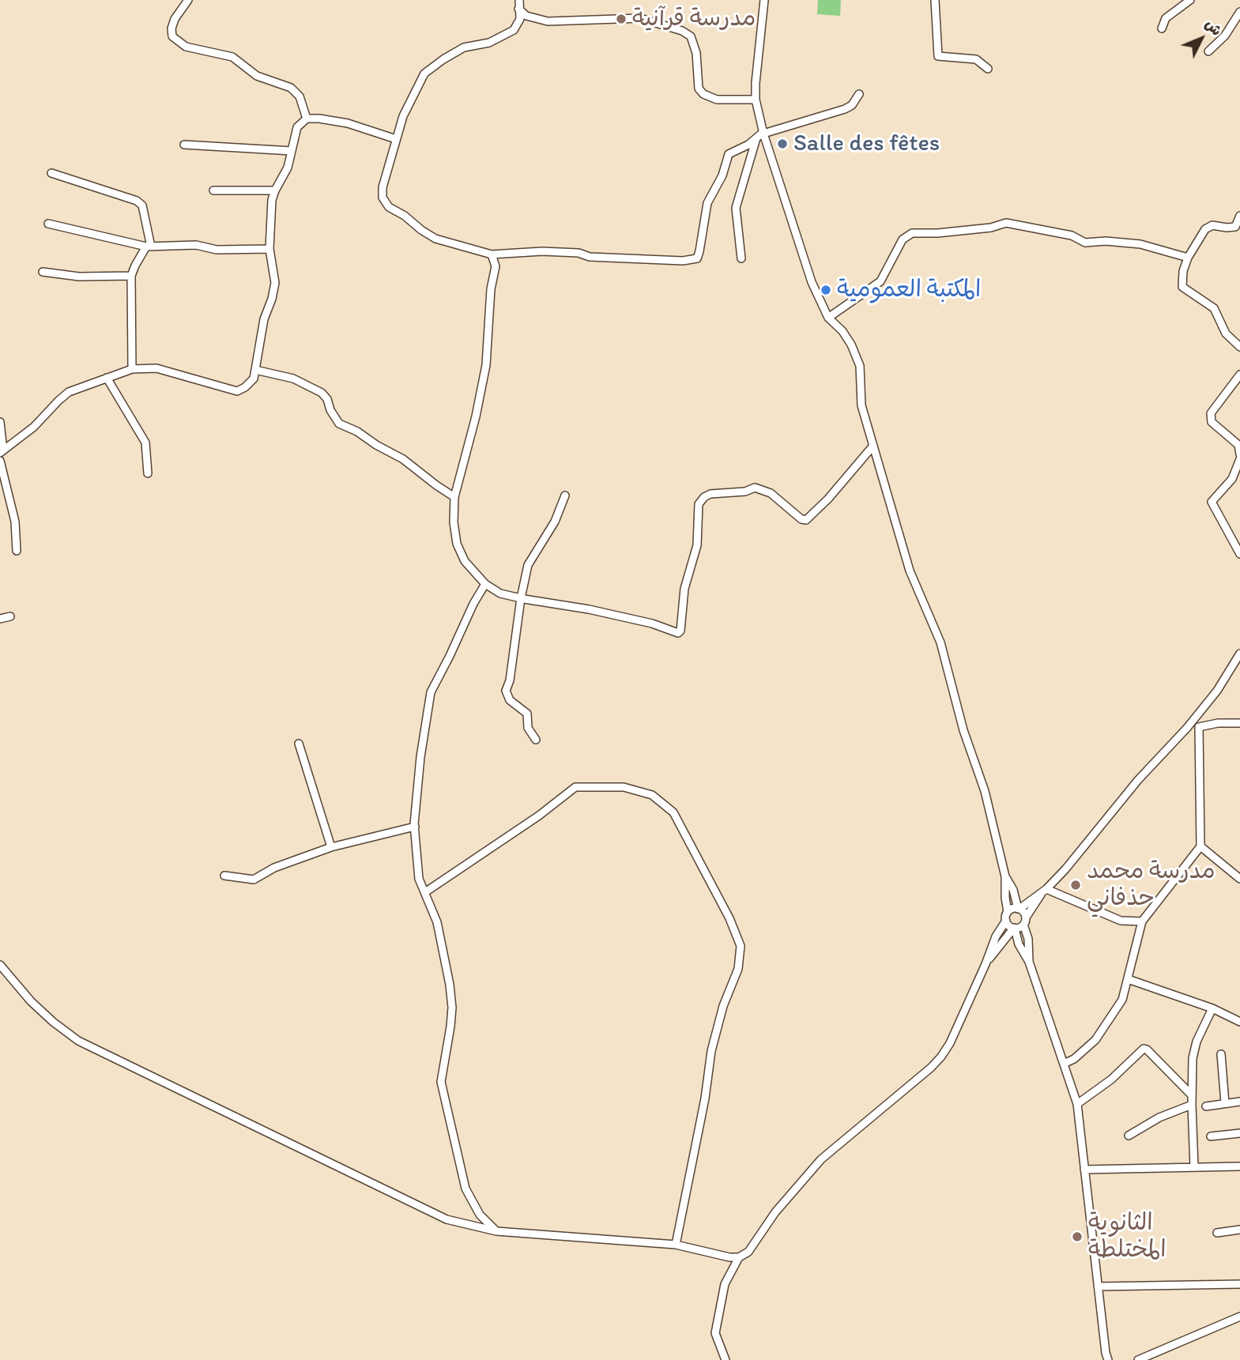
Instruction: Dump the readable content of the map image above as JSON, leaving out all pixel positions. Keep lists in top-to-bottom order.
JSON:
{
  "places": [
    "مدرسة قرآنية",
    "Salle des fêtes",
    "المكتبة العمومية",
    "مدرسة محمد حذفاني",
    "الثانوية المختلطة"
  ],
  "north": "top right"
}
